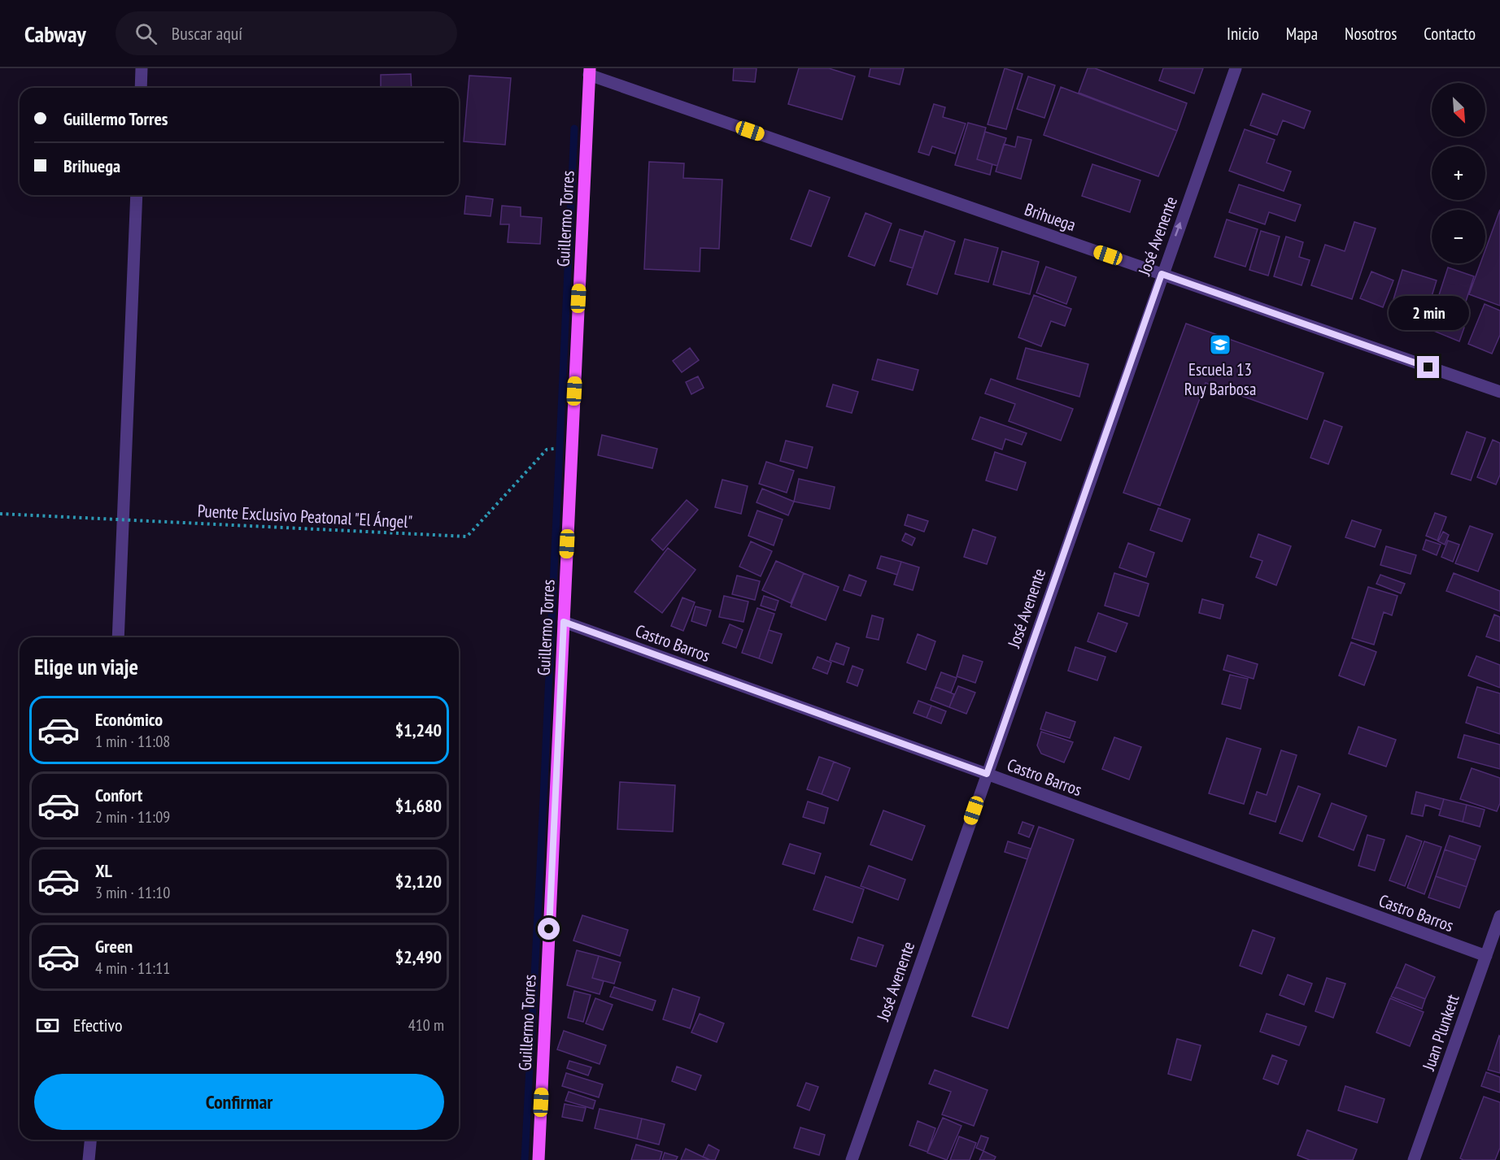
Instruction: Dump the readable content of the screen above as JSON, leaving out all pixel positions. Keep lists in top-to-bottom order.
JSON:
{
  "streets": {
    "main road": ["Guillermo Torres"],
    "street": [
      "Brihuega",
      "José Avenente",
      "Castro Barros",
      "Juan Plunkett"
    ],
    "path": ["Puente Exclusivo Peatonal \"El Ángel\""]
  },
  "crossings": [
    ["Brihuega", "Guillermo Torres"],
    ["Brihuega", "José Avenente"],
    ["Guillermo Torres", "Puente Exclusivo Peatonal \"El Ángel\""],
    ["Guillermo Torres", "Castro Barros"],
    ["José Avenente", "Castro Barros"],
    ["Castro Barros", "Juan Plunkett"]
  ],
  "places": {
    "school or university": ["Escuela 13 Ruy Barbosa"]
  },
  "north": "bottom right",
  "page": {
    "header": "Cabway",
    "search": "Buscar aquí",
    "nav": [
      "Inicio",
      "Mapa",
      "Nosotros",
      "Contacto"
    ],
    "map_buttons": ["+", "−"],
    "banner": ["Guillermo Torres", "Brihuega"],
    "bubble": "2 min",
    "heading": "Elige un viaje",
    "list": [
      {
        "name": "Económico",
        "note": "1 min · 11:08",
        "value": "$1,240"
      },
      {
        "name": "Confort",
        "note": "2 min · 11:09",
        "value": "$1,680"
      },
      {
        "name": "XL",
        "note": "3 min · 11:10",
        "value": "$2,120"
      },
      {
        "name": "Green",
        "note": "4 min · 11:11",
        "value": "$2,490"
      }
    ],
    "pay": ["Efectivo", "410 m"],
    "buttons": "Confirmar"
  }
}
